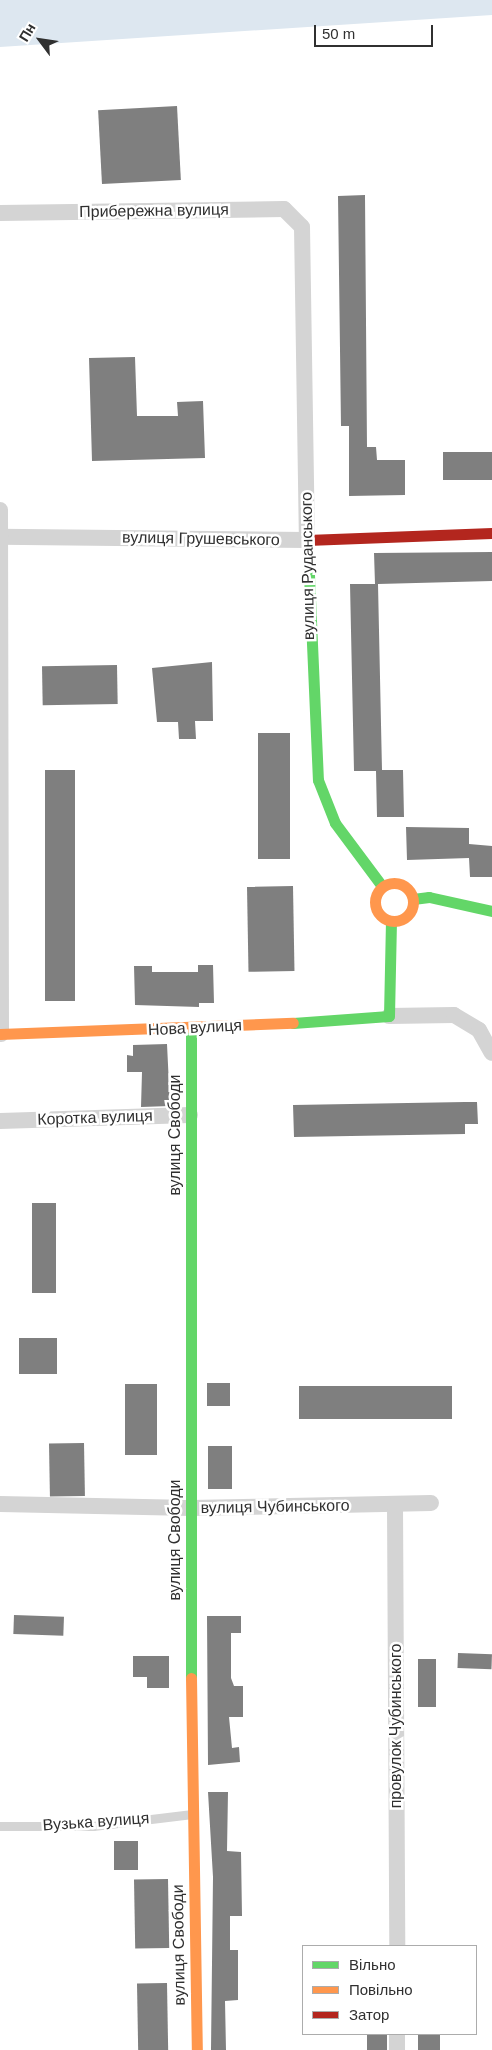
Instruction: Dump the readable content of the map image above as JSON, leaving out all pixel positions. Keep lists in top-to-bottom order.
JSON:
{
  "streets": {
    "street": [
      "Прибережна вулиця",
      "вулиця Грушевського",
      "вулиця Руданського",
      "Нова вулиця",
      "Коротка вулиця",
      "вулиця Свободи",
      "вулиця Чубинського",
      "провулок Чубинського"
    ],
    "lane": ["Вузька вулиця"]
  },
  "crossings": [
    ["Прибережна вулиця", "вулиця Руданського"],
    ["вулиця Грушевського", "вулиця Руданського"],
    ["Нова вулиця", "вулиця Свободи"],
    ["Коротка вулиця", "вулиця Свободи"],
    ["вулиця Свободи", "вулиця Чубинського"],
    ["вулиця Свободи", "Вузька вулиця"],
    ["вулиця Чубинського", "провулок Чубинського"]
  ],
  "legend": ["Вільно", "Повільно", "Затор"],
  "scale_bar": "50 m",
  "north": "top left"
}
